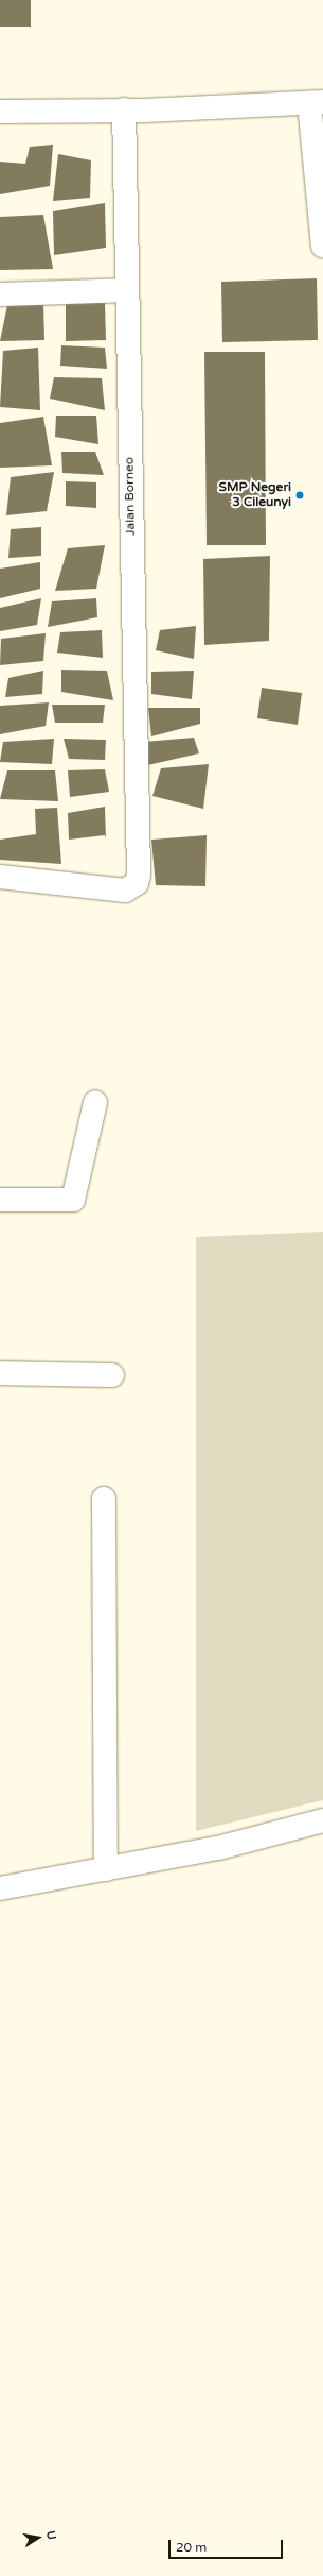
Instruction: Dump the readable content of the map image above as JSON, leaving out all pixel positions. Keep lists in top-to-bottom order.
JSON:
{
  "streets": {
    "street": ["Jalan Borneo"]
  },
  "places": ["SMP Negeri 3 Cileunyi"],
  "scale_bar": "20 m",
  "north": "right"
}
